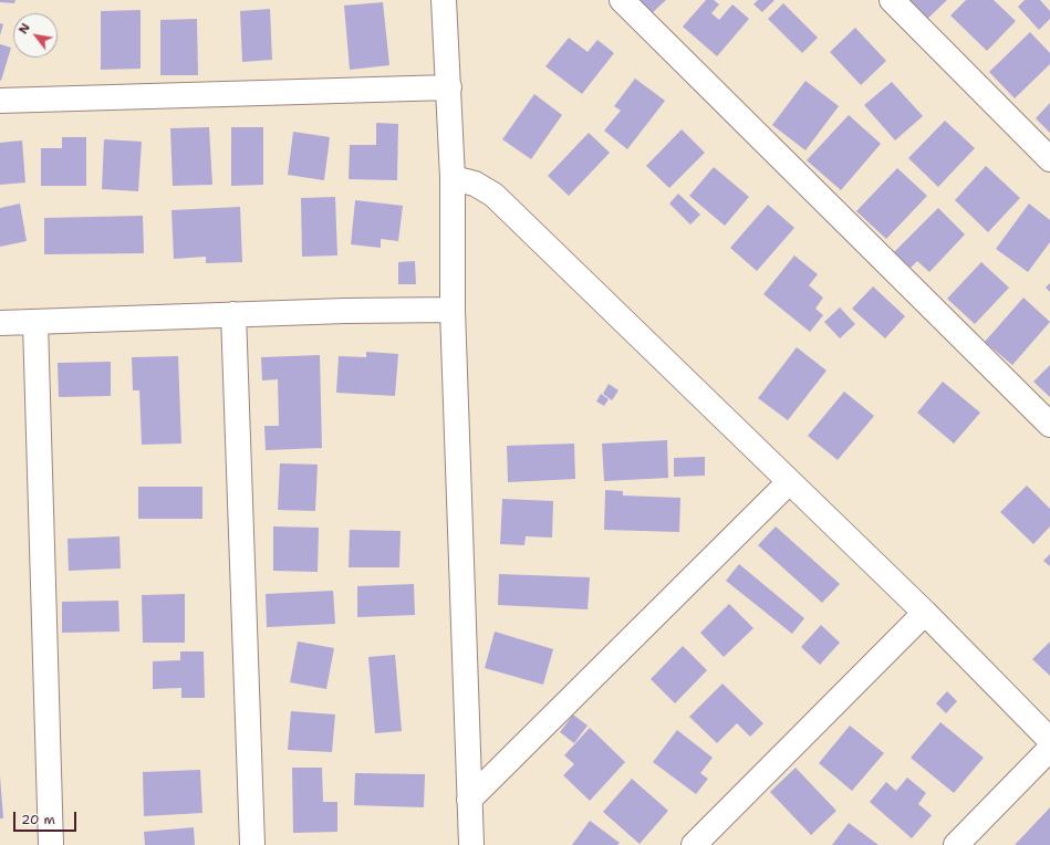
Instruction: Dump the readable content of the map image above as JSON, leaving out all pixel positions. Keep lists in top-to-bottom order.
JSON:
{
  "scale_bar": "20 m",
  "north": "top left"
}
